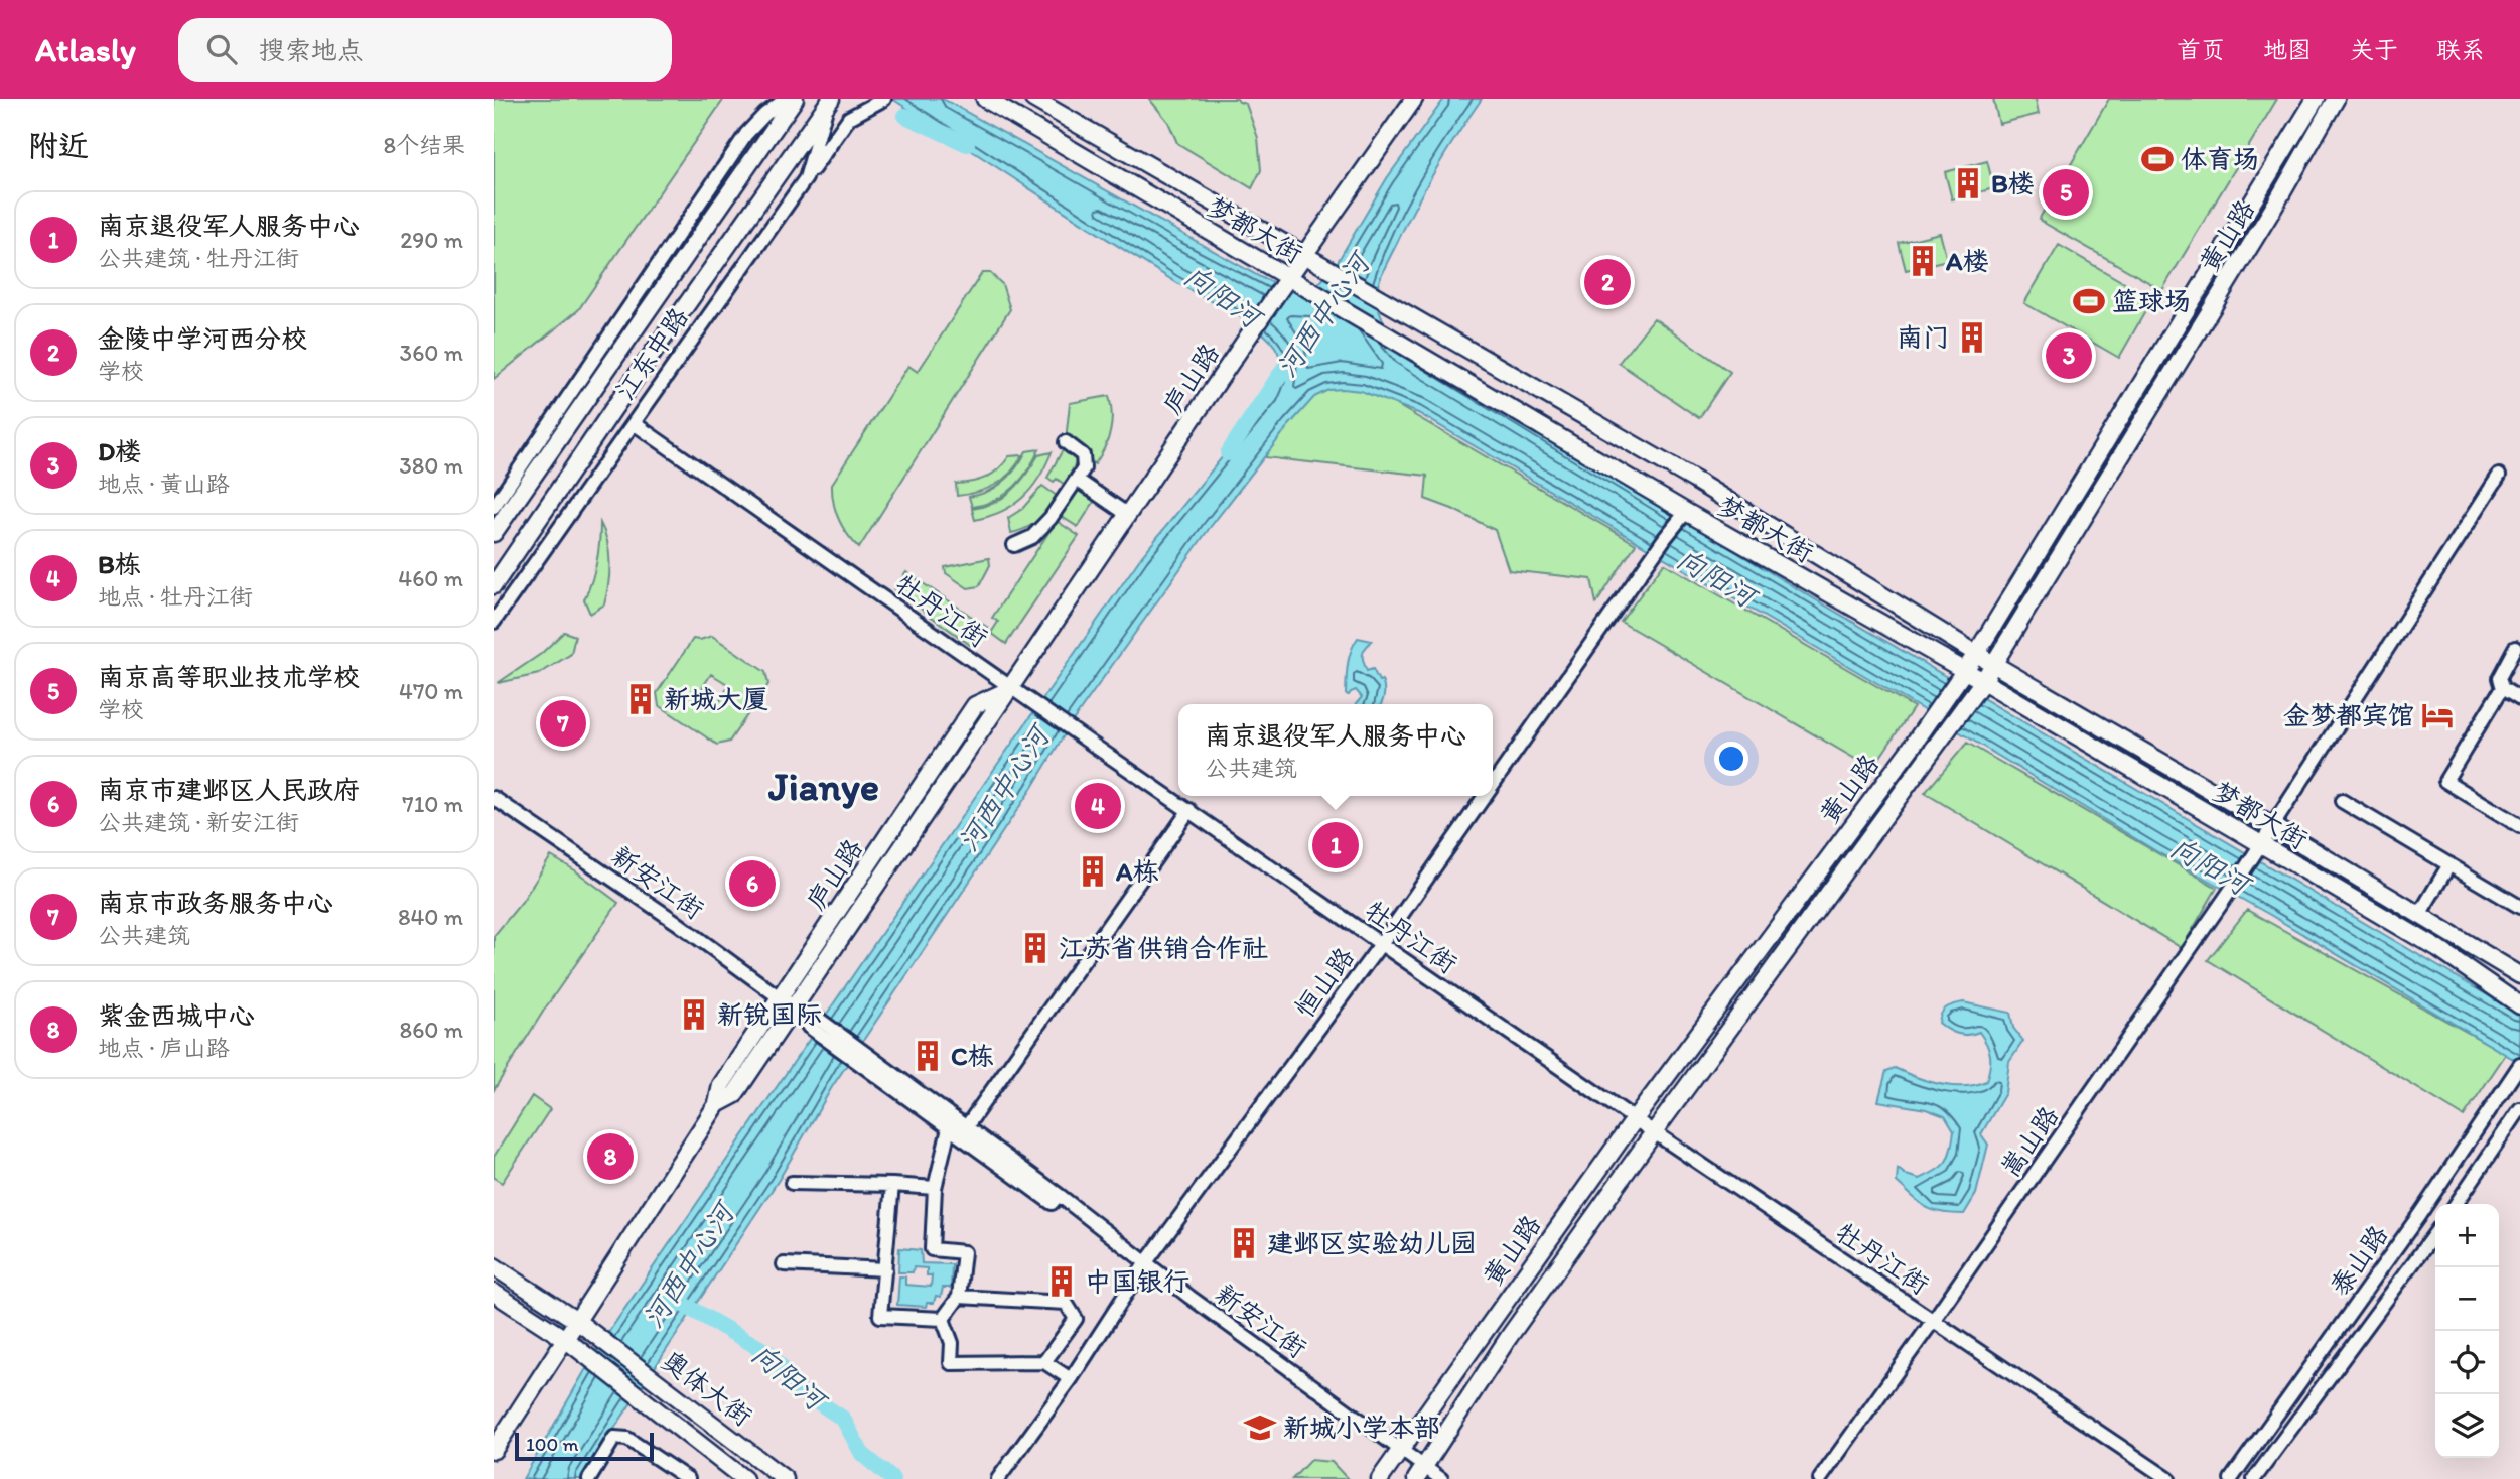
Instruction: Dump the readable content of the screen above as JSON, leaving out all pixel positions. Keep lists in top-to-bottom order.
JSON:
{
  "streets": {
    "main road": [
      "梦都大街",
      "黄山路",
      "江东中路",
      "庐山路",
      "奥体大街"
    ],
    "street": [
      "牡丹江街",
      "新安江街",
      "恒山路",
      "嵩山路",
      "泰山路"
    ]
  },
  "crossings": [
    ["梦都大街", "黄山路"],
    ["梦都大街", "庐山路"],
    ["梦都大街", "恒山路"],
    ["梦都大街", "嵩山路"],
    ["黄山路", "牡丹江街"],
    ["黄山路", "新安江街"],
    ["江东中路", "牡丹江街"],
    ["庐山路", "牡丹江街"],
    ["庐山路", "新安江街"],
    ["庐山路", "奥体大街"],
    ["牡丹江街", "恒山路"],
    ["牡丹江街", "嵩山路"],
    ["新安江街", "恒山路"]
  ],
  "districts": ["Jianye"],
  "water": ["向阳河", "河西中心河"],
  "places": {
    "sports": ["体育场", "篮球场"],
    "building": [
      "B楼",
      "A楼",
      "南门",
      "新城大厦",
      "A栋",
      "江苏省供销合作社",
      "新锐国际",
      "C栋",
      "建邺区实验幼儿园",
      "中国银行"
    ],
    "hotel": ["金梦都宾馆"],
    "school or university": ["新城小学本部"]
  },
  "scale_bar": "100 m",
  "page": {
    "header": "Atlasly",
    "search": "搜索地点",
    "nav": [
      "首页",
      "地图",
      "关于",
      "联系"
    ],
    "heading": ["附近", "8个结果"],
    "pins": [
      "5",
      "2",
      "3",
      "7",
      "4",
      "1",
      "6",
      "8"
    ],
    "list": [
      {
        "mark": "1",
        "name": "南京退役军人服务中心",
        "note": "公共建筑 · 牡丹江街",
        "value": "290 m"
      },
      {
        "mark": "2",
        "name": "金陵中学河西分校",
        "note": "学校",
        "value": "360 m"
      },
      {
        "mark": "3",
        "name": "D楼",
        "note": "地点 · 黄山路",
        "value": "380 m"
      },
      {
        "mark": "4",
        "name": "B栋",
        "note": "地点 · 牡丹江街",
        "value": "460 m"
      },
      {
        "mark": "5",
        "name": "南京高等职业技术学校",
        "note": "学校",
        "value": "470 m"
      },
      {
        "mark": "6",
        "name": "南京市建邺区人民政府",
        "note": "公共建筑 · 新安江街",
        "value": "710 m"
      },
      {
        "mark": "7",
        "name": "南京市政务服务中心",
        "note": "公共建筑",
        "value": "840 m"
      },
      {
        "mark": "8",
        "name": "紫金西城中心",
        "note": "地点 · 庐山路",
        "value": "860 m"
      }
    ],
    "popup": ["南京退役军人服务中心", "公共建筑"],
    "map_buttons": ["+", "−"],
    "scale": "100 m"
  }
}
